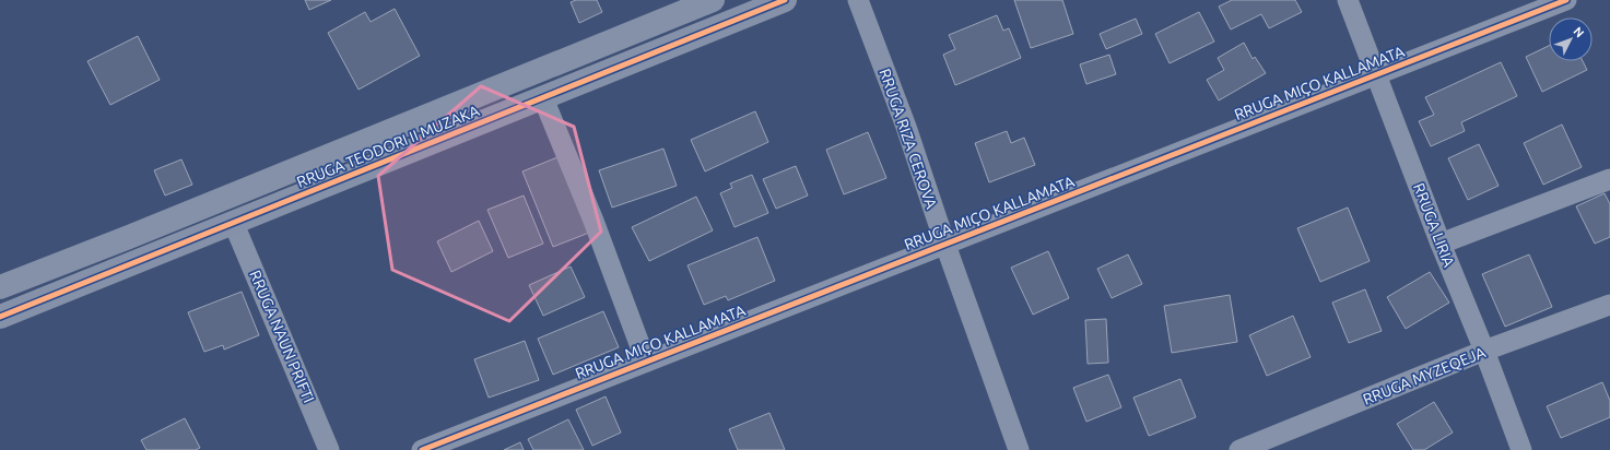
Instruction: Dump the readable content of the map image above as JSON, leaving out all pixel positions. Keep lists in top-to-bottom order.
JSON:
{
  "streets": {
    "main road": ["RRUGA TEODORI II MUZAKA"],
    "street": [
      "RRUGA MIÇO KALLAMATA",
      "RRUGA RIZA CEROVA",
      "RRUGA LIRIA",
      "RRUGA NAUN PRIFTI",
      "RRUGA MYZEQEJA"
    ]
  },
  "crossings": [
    ["RRUGA MIÇO KALLAMATA", "RRUGA RIZA CEROVA"],
    ["RRUGA MIÇO KALLAMATA", "RRUGA LIRIA"],
    ["RRUGA TEODORI II MUZAKA", "RRUGA NAUN PRIFTI"],
    ["RRUGA LIRIA", "RRUGA MYZEQEJA"]
  ],
  "north": "top right"
}
